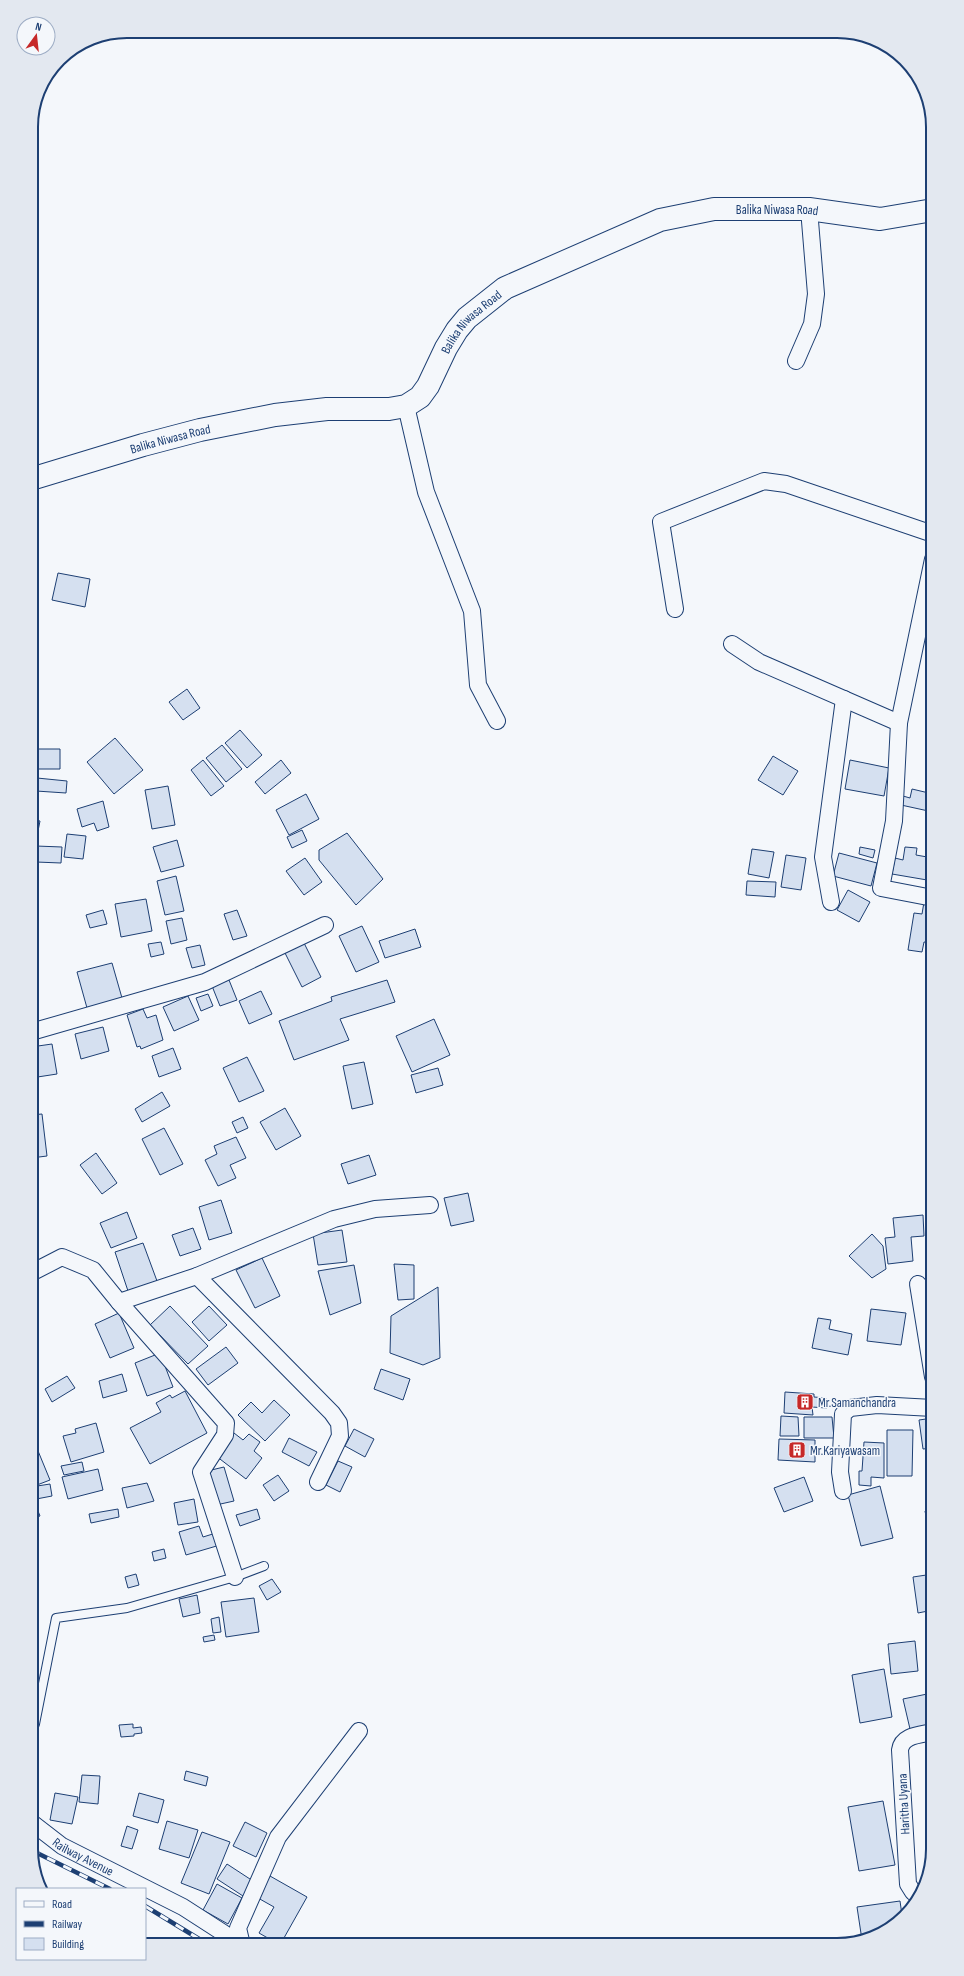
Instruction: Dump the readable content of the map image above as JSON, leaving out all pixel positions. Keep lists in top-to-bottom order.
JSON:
{
  "streets": {
    "street": ["Balika Niwasa Road", "Haritha Uyana", "Railway Avenue"]
  },
  "places": {
    "building": ["Mr.Samanchandra", "Mr.Kariyawasam"]
  },
  "legend": ["Road", "Railway", "Building"],
  "north": "top"
}
